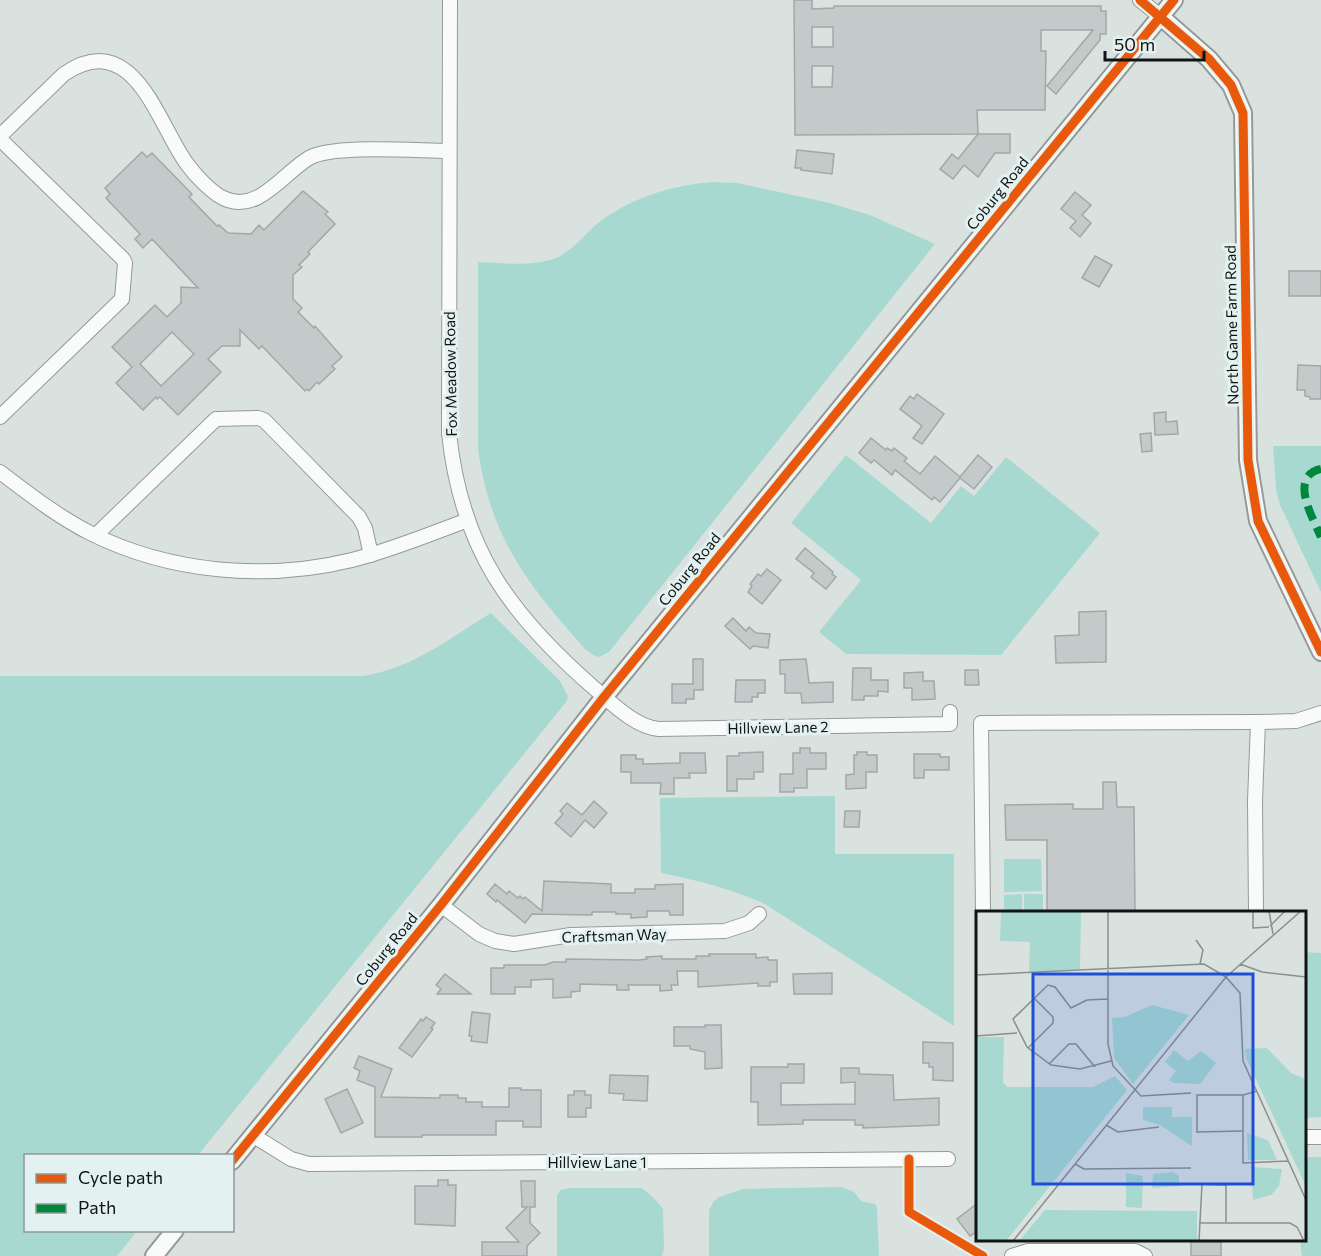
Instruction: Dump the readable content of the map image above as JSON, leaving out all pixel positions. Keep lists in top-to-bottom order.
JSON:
{
  "streets": {
    "main road": ["Coburg Road", "North Game Farm Road"],
    "street": [
      "Fox Meadow Road",
      "Hillview Lane 2",
      "Craftsman Way",
      "Hillview Lane 1"
    ]
  },
  "crossings": [
    ["Coburg Road", "North Game Farm Road"],
    ["Coburg Road", "Fox Meadow Road"],
    ["Coburg Road", "Hillview Lane 2"],
    ["Coburg Road", "Craftsman Way"],
    ["Coburg Road", "Hillview Lane 1"],
    ["Fox Meadow Road", "Hillview Lane 2"]
  ],
  "legend": ["Cycle path", "Path"],
  "scale_bar": "50 m"
}
